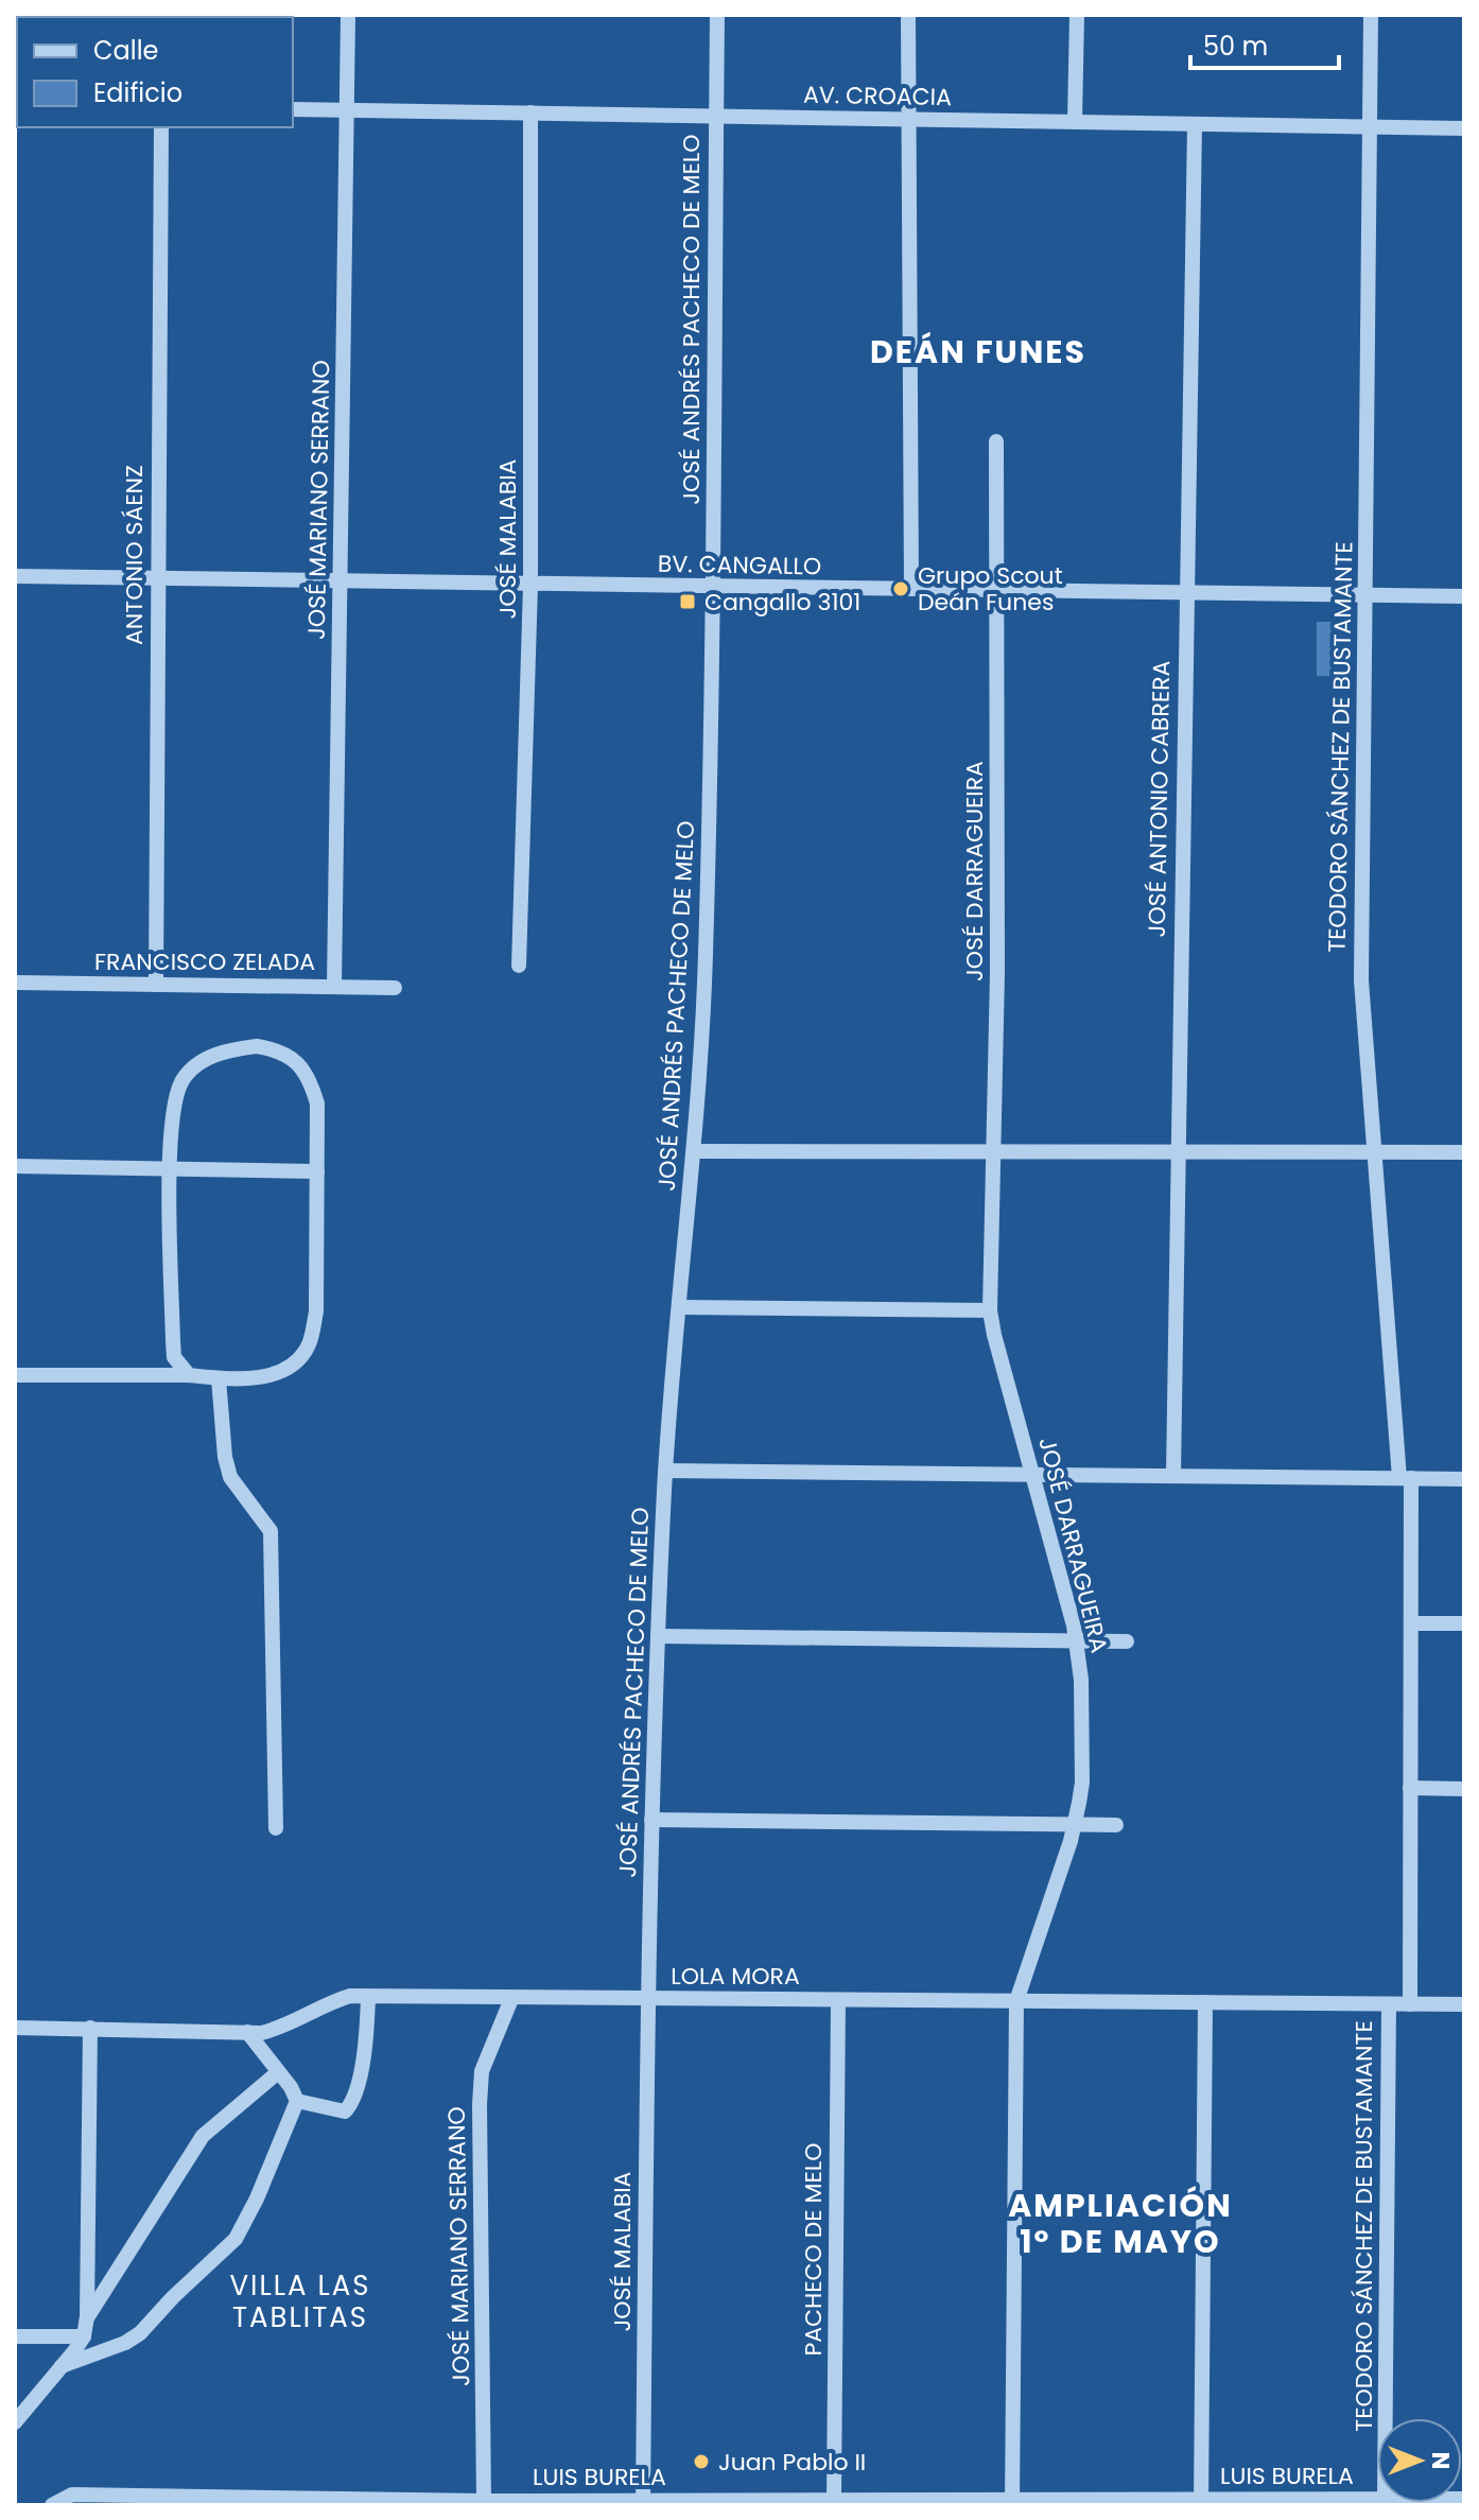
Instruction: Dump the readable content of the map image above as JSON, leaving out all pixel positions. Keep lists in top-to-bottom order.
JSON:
{
  "streets": {
    "street": [
      "AV. CROACIA",
      "JOSÉ ANDRÉS PACHECO DE MELO",
      "JOSÉ MARIANO SERRANO",
      "JOSÉ MALABIA",
      "ANTONIO SÁENZ",
      "BV. CANGALLO",
      "TEODORO SÁNCHEZ DE BUSTAMANTE",
      "JOSÉ ANTONIO CABRERA",
      "JOSÉ DARRAGUEIRA",
      "FRANCISCO ZELADA",
      "LOLA MORA",
      "PACHECO DE MELO",
      "LUIS BURELA"
    ]
  },
  "crossings": [
    ["AV. CROACIA", "JOSÉ ANDRÉS PACHECO DE MELO"],
    ["AV. CROACIA", "JOSÉ MARIANO SERRANO"],
    ["AV. CROACIA", "JOSÉ MALABIA"],
    ["AV. CROACIA", "TEODORO SÁNCHEZ DE BUSTAMANTE"],
    ["AV. CROACIA", "JOSÉ ANTONIO CABRERA"],
    ["JOSÉ ANDRÉS PACHECO DE MELO", "JOSÉ MALABIA"],
    ["JOSÉ ANDRÉS PACHECO DE MELO", "BV. CANGALLO"],
    ["JOSÉ ANDRÉS PACHECO DE MELO", "LOLA MORA"],
    ["JOSÉ MARIANO SERRANO", "BV. CANGALLO"],
    ["JOSÉ MARIANO SERRANO", "FRANCISCO ZELADA"],
    ["JOSÉ MARIANO SERRANO", "LOLA MORA"],
    ["JOSÉ MARIANO SERRANO", "LUIS BURELA"],
    ["JOSÉ MALABIA", "BV. CANGALLO"],
    ["JOSÉ MALABIA", "LOLA MORA"],
    ["JOSÉ MALABIA", "LUIS BURELA"],
    ["ANTONIO SÁENZ", "BV. CANGALLO"],
    ["ANTONIO SÁENZ", "FRANCISCO ZELADA"],
    ["BV. CANGALLO", "TEODORO SÁNCHEZ DE BUSTAMANTE"],
    ["BV. CANGALLO", "JOSÉ ANTONIO CABRERA"],
    ["BV. CANGALLO", "JOSÉ DARRAGUEIRA"],
    ["TEODORO SÁNCHEZ DE BUSTAMANTE", "LOLA MORA"],
    ["JOSÉ DARRAGUEIRA", "LOLA MORA"],
    ["JOSÉ DARRAGUEIRA", "LUIS BURELA"],
    ["LOLA MORA", "PACHECO DE MELO"],
    ["PACHECO DE MELO", "LUIS BURELA"]
  ],
  "districts": ["DEÁN FUNES", "AMPLIACIÓN 1° DE MAYO", "VILLA LAS TABLITAS"],
  "places": {
    "other": ["Grupo Scout Deán Funes", "Juan Pablo II"],
    "transit": ["Cangallo 3101"]
  },
  "legend": ["Calle", "Edificio"],
  "scale_bar": "50 m",
  "north": "right"
}
